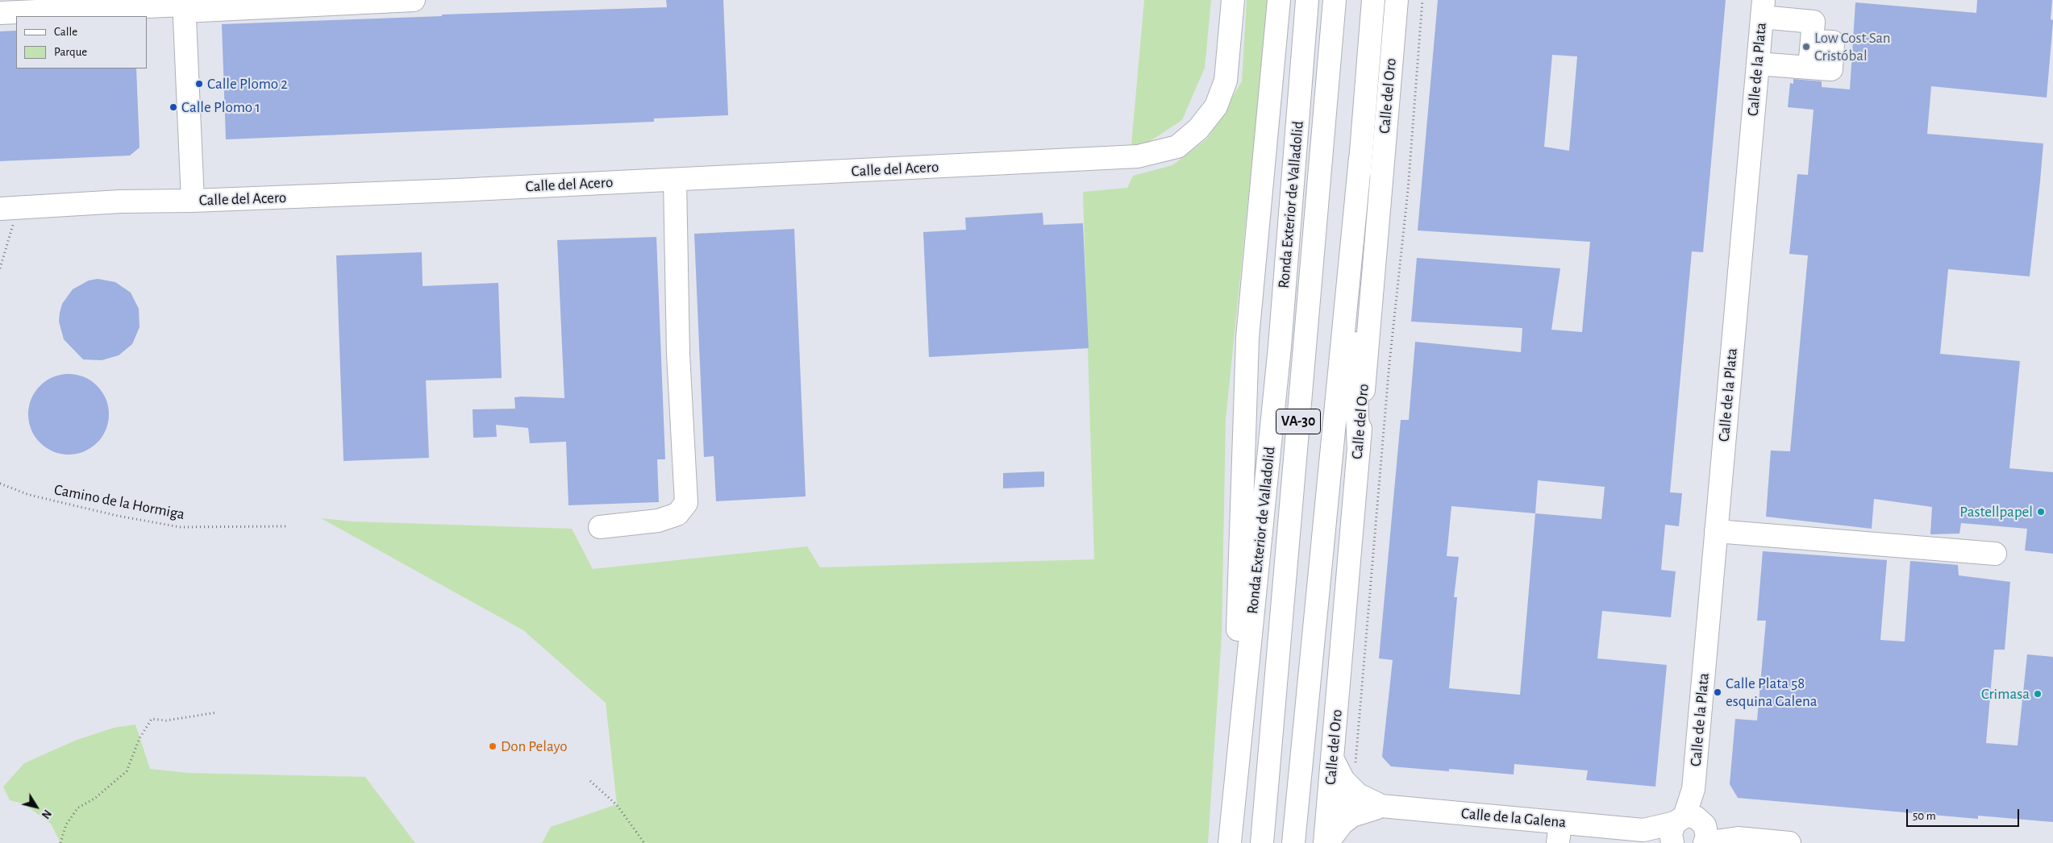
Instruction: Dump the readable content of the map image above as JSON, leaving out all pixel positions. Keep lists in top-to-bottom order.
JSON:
{
  "streets": {
    "main road": [
      "Calle de la Plata",
      "Calle del Oro",
      "Calle del Acero",
      "Ronda Exterior de Valladolid",
      "VA-30",
      "Calle de la Galena"
    ],
    "path": ["Camino de la Hormiga"]
  },
  "crossings": [
    ["Calle de la Plata", "Calle de la Galena"],
    ["Calle del Oro", "Calle de la Galena"]
  ],
  "places": [
    "Low Cost San Cristóbal",
    "Calle Plomo 2",
    "Calle Plomo 1",
    "Pastellpapel",
    "Calle Plata 58 esquina Galena",
    "Crimasa",
    "Don Pelayo"
  ],
  "legend": ["Calle", "Parque"],
  "scale_bar": "50 m",
  "north": "bottom right"
}
